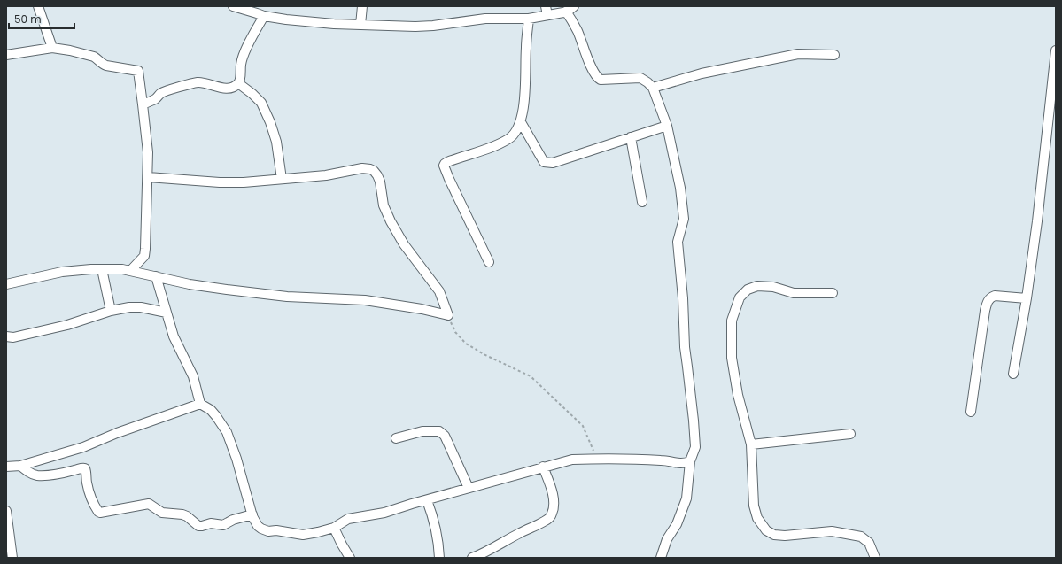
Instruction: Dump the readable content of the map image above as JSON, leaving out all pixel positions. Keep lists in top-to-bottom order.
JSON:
{
  "scale_bar": "50 m"
}
